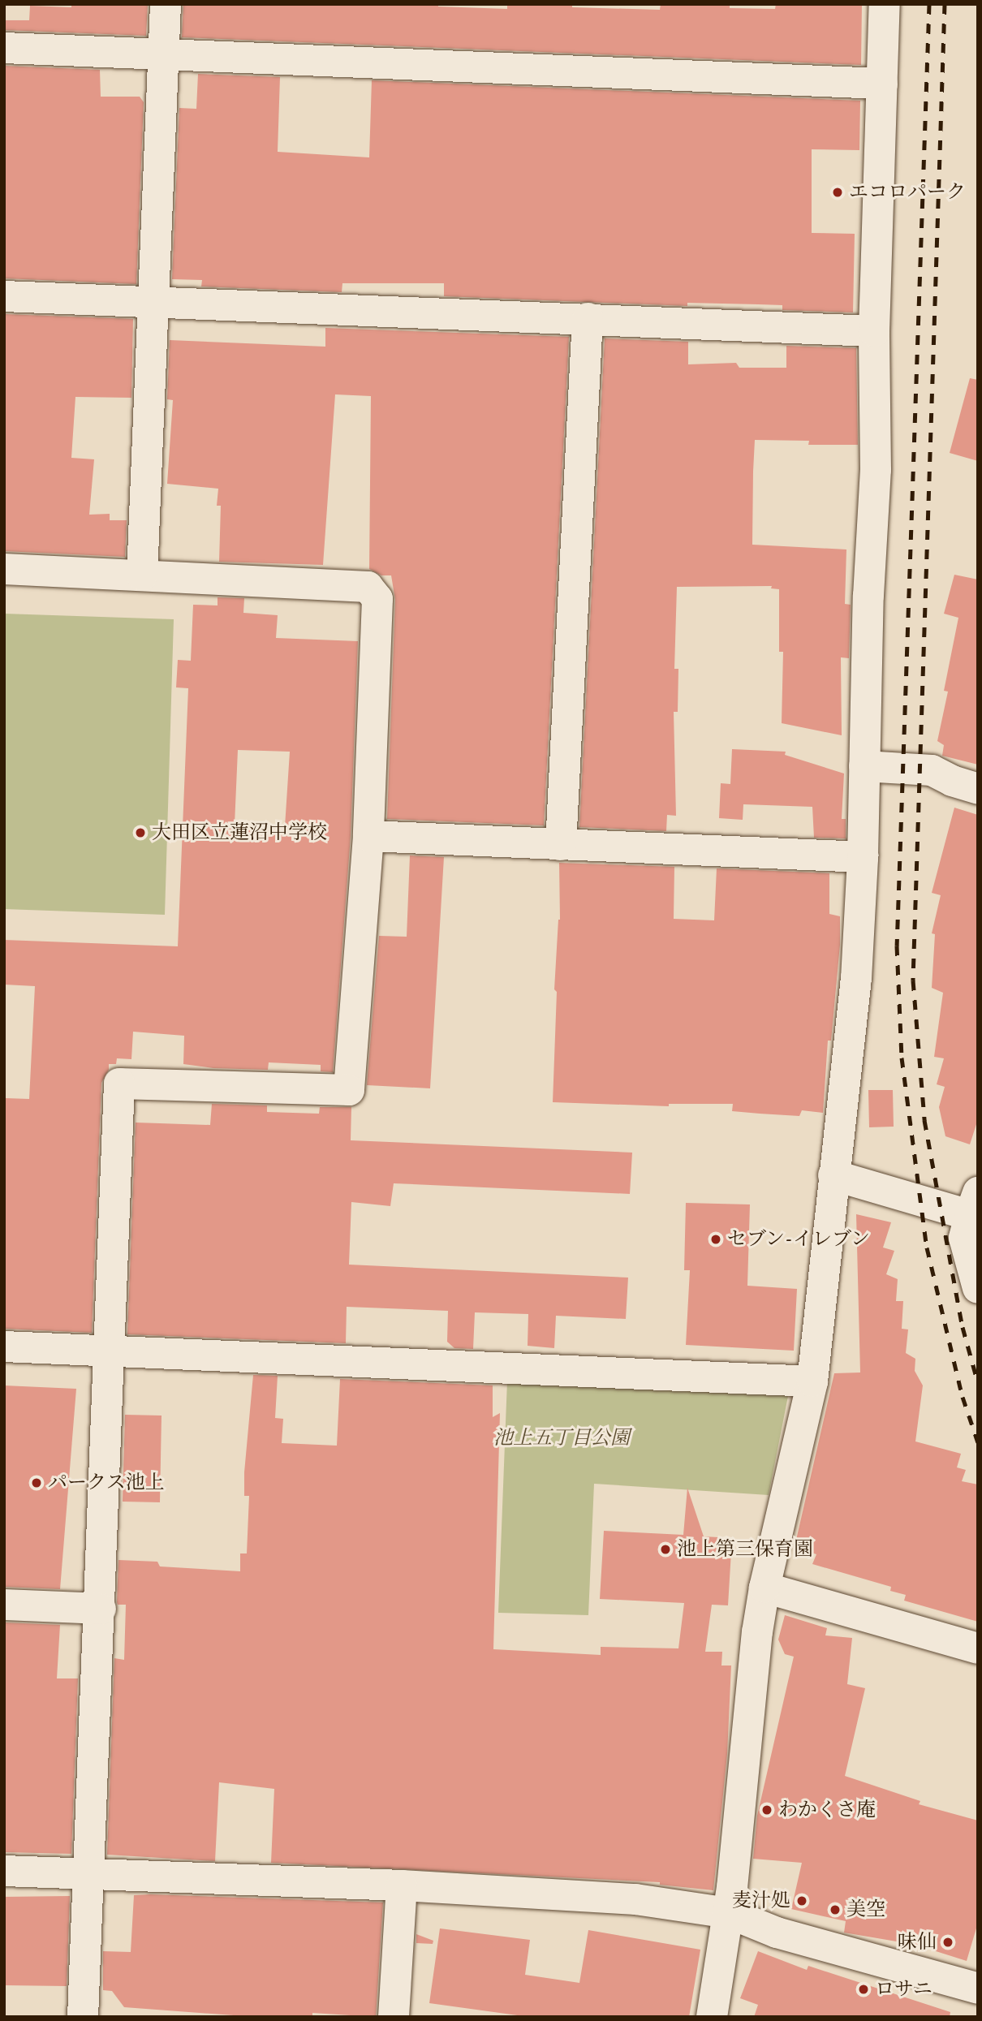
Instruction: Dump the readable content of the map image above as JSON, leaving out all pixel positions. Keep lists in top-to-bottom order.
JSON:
{
  "parks": ["池上五丁目公園"],
  "places": [
    "エコロパーク",
    "大田区立蓮沼中学校",
    "セブン-イレブン",
    "パークス池上",
    "池上第三保育園",
    "わかくさ庵",
    "麦汁処",
    "美空",
    "味仙",
    "ロサニ"
  ]
}
